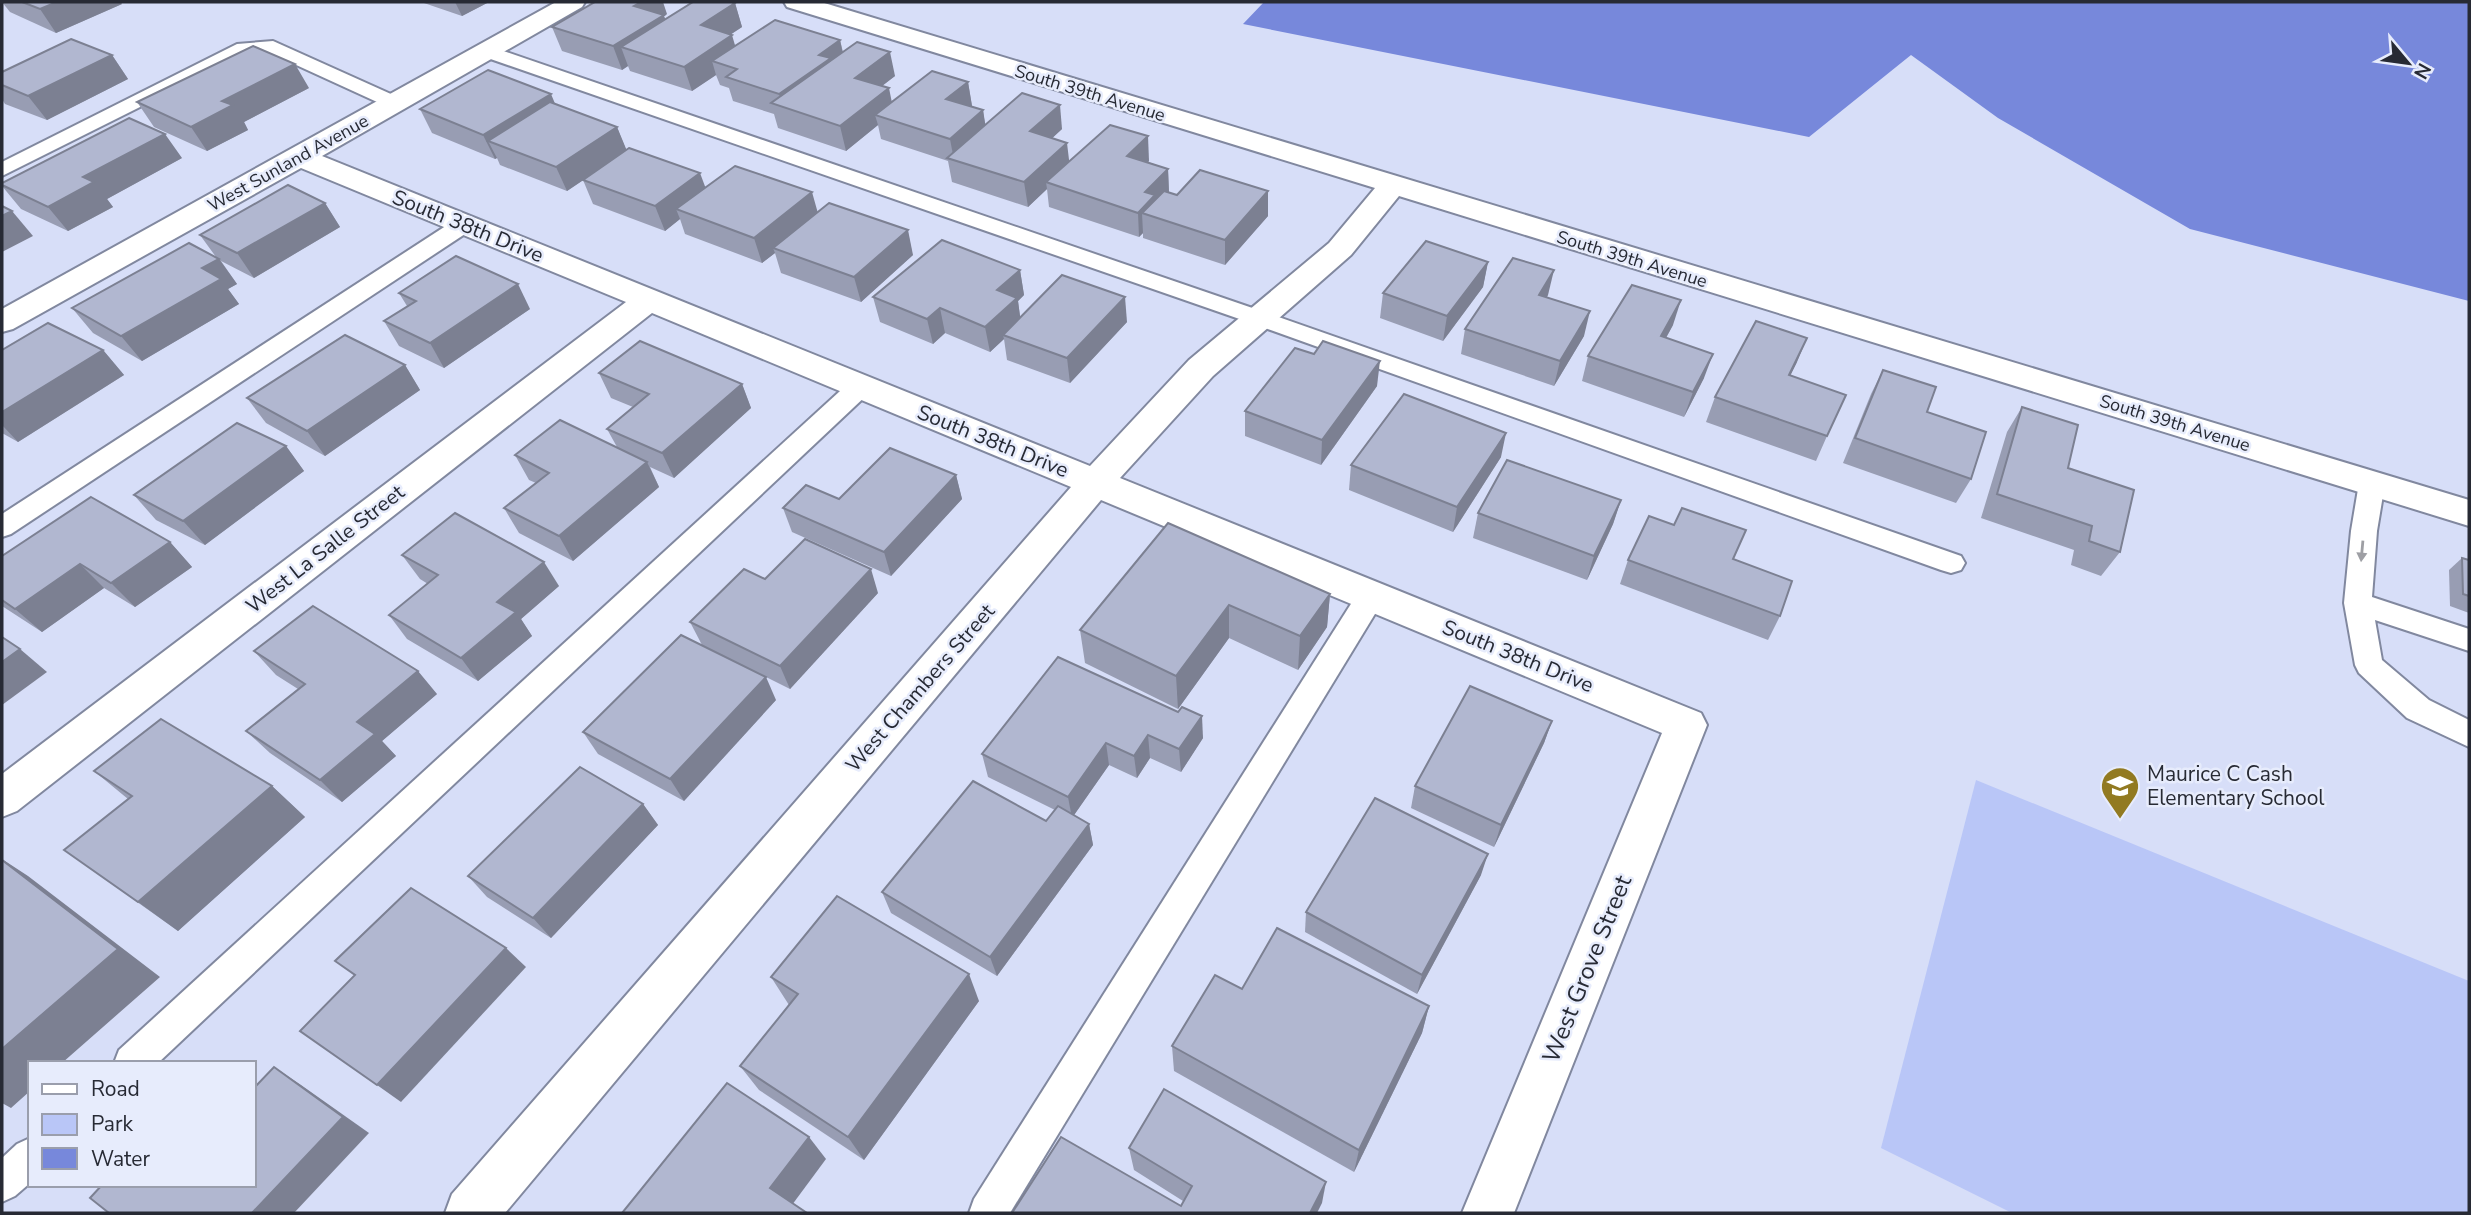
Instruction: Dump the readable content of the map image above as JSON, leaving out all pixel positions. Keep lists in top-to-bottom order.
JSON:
{
  "streets": {
    "street": [
      "South 39th Avenue",
      "West Sunland Avenue",
      "South 38th Drive",
      "West La Salle Street",
      "West Chambers Street",
      "West Grove Street"
    ]
  },
  "crossings": [
    ["South 39th Avenue", "West Chambers Street"],
    ["West Sunland Avenue", "South 38th Drive"],
    ["South 38th Drive", "West La Salle Street"],
    ["South 38th Drive", "West Chambers Street"],
    ["South 38th Drive", "West Grove Street"]
  ],
  "places": {
    "school or university": ["Maurice C Cash Elementary School"]
  },
  "legend": ["Road", "Park", "Water"],
  "north": "bottom right"
}
